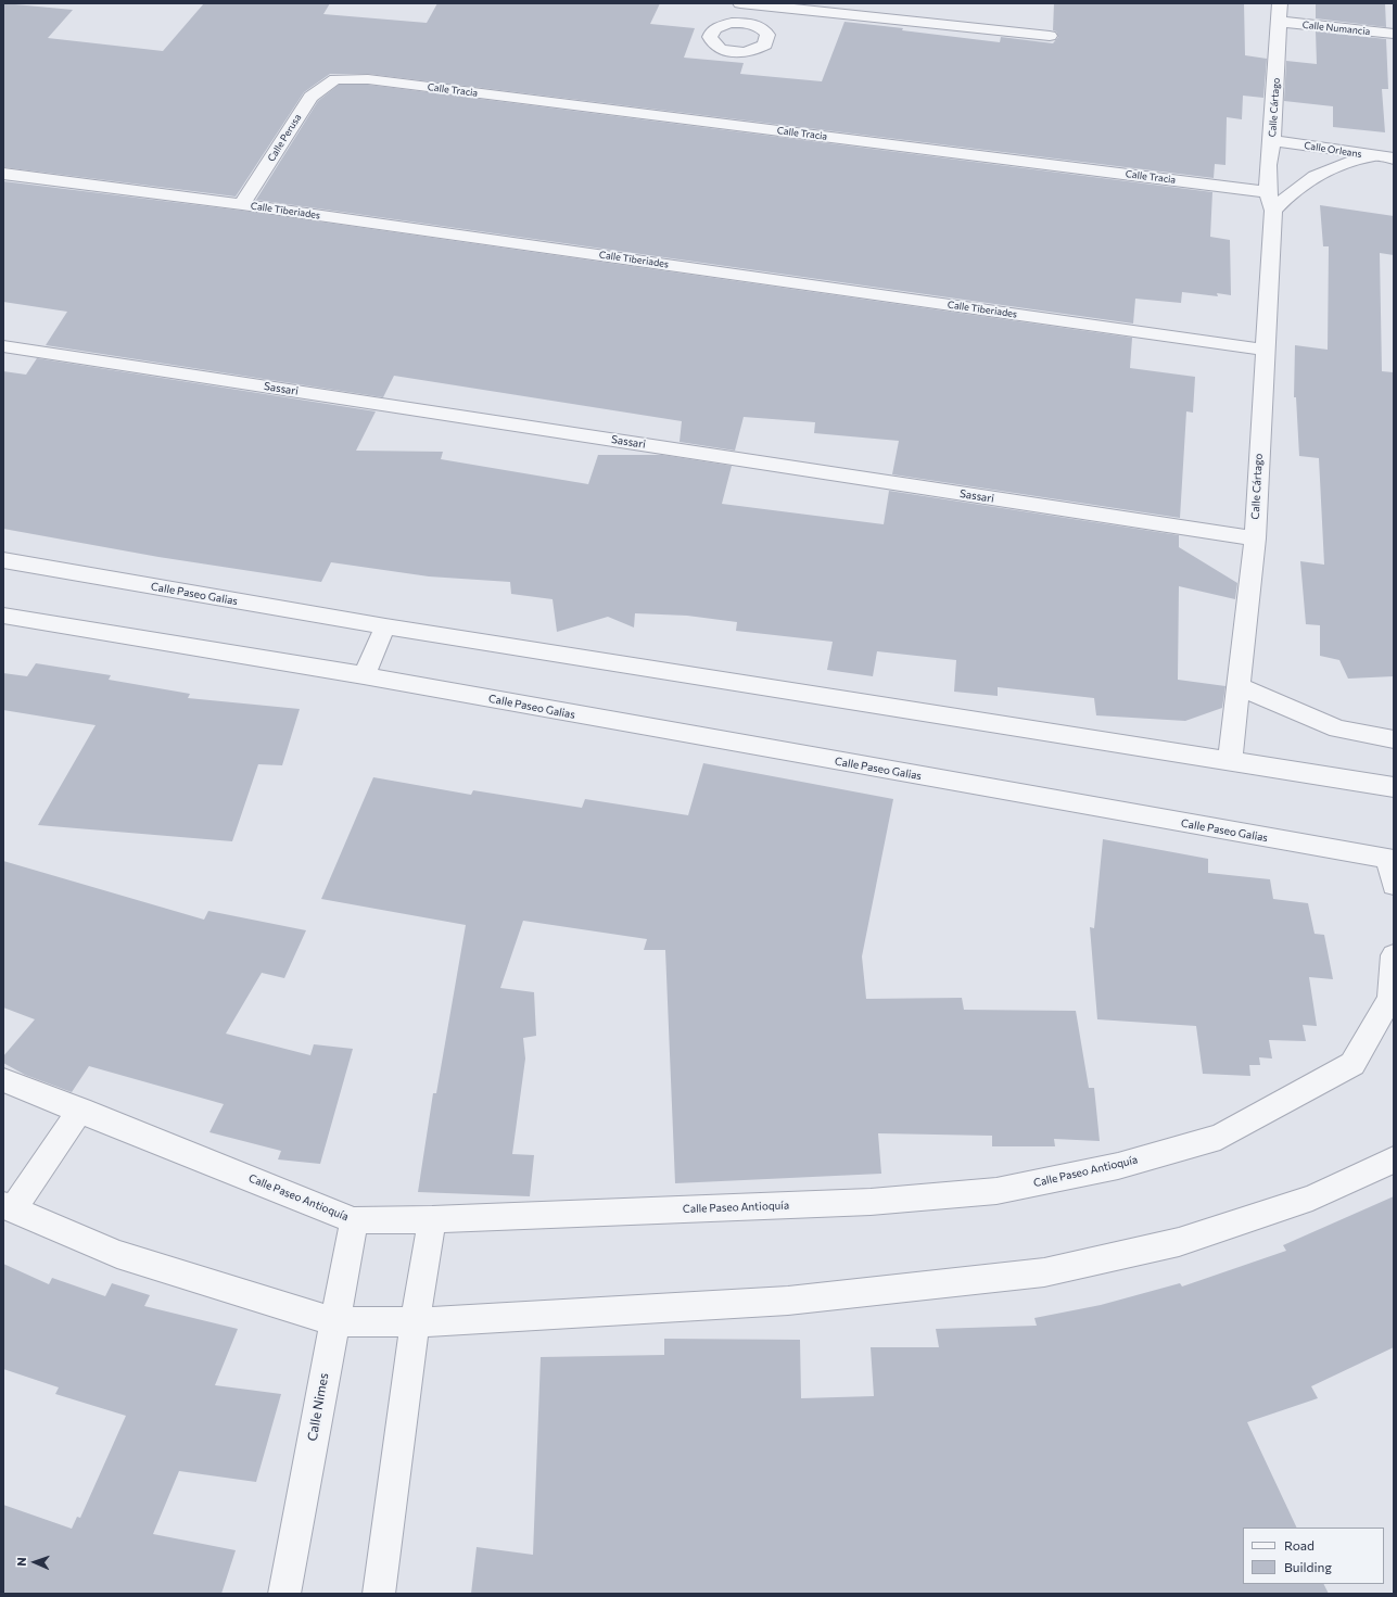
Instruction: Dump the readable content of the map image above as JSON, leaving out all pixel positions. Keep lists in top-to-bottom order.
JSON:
{
  "streets": {
    "street": [
      "Calle Numancia",
      "Calle Tracia",
      "Calle Cártago",
      "Calle Perusa",
      "Calle Orleans",
      "Calle Tiberiades",
      "Sassari",
      "Calle Paseo Galias",
      "Calle Paseo Antioquía",
      "Calle Nimes"
    ]
  },
  "crossings": [
    ["Calle Numancia", "Calle Cártago"],
    ["Calle Tracia", "Calle Cártago"],
    ["Calle Tracia", "Calle Perusa"],
    ["Calle Cártago", "Calle Orleans"],
    ["Calle Cártago", "Calle Tiberiades"],
    ["Calle Cártago", "Sassari"],
    ["Calle Cártago", "Calle Paseo Galias"],
    ["Calle Perusa", "Calle Tiberiades"],
    ["Calle Paseo Antioquía", "Calle Nimes"]
  ],
  "legend": ["Road", "Building"],
  "north": "left"
}
